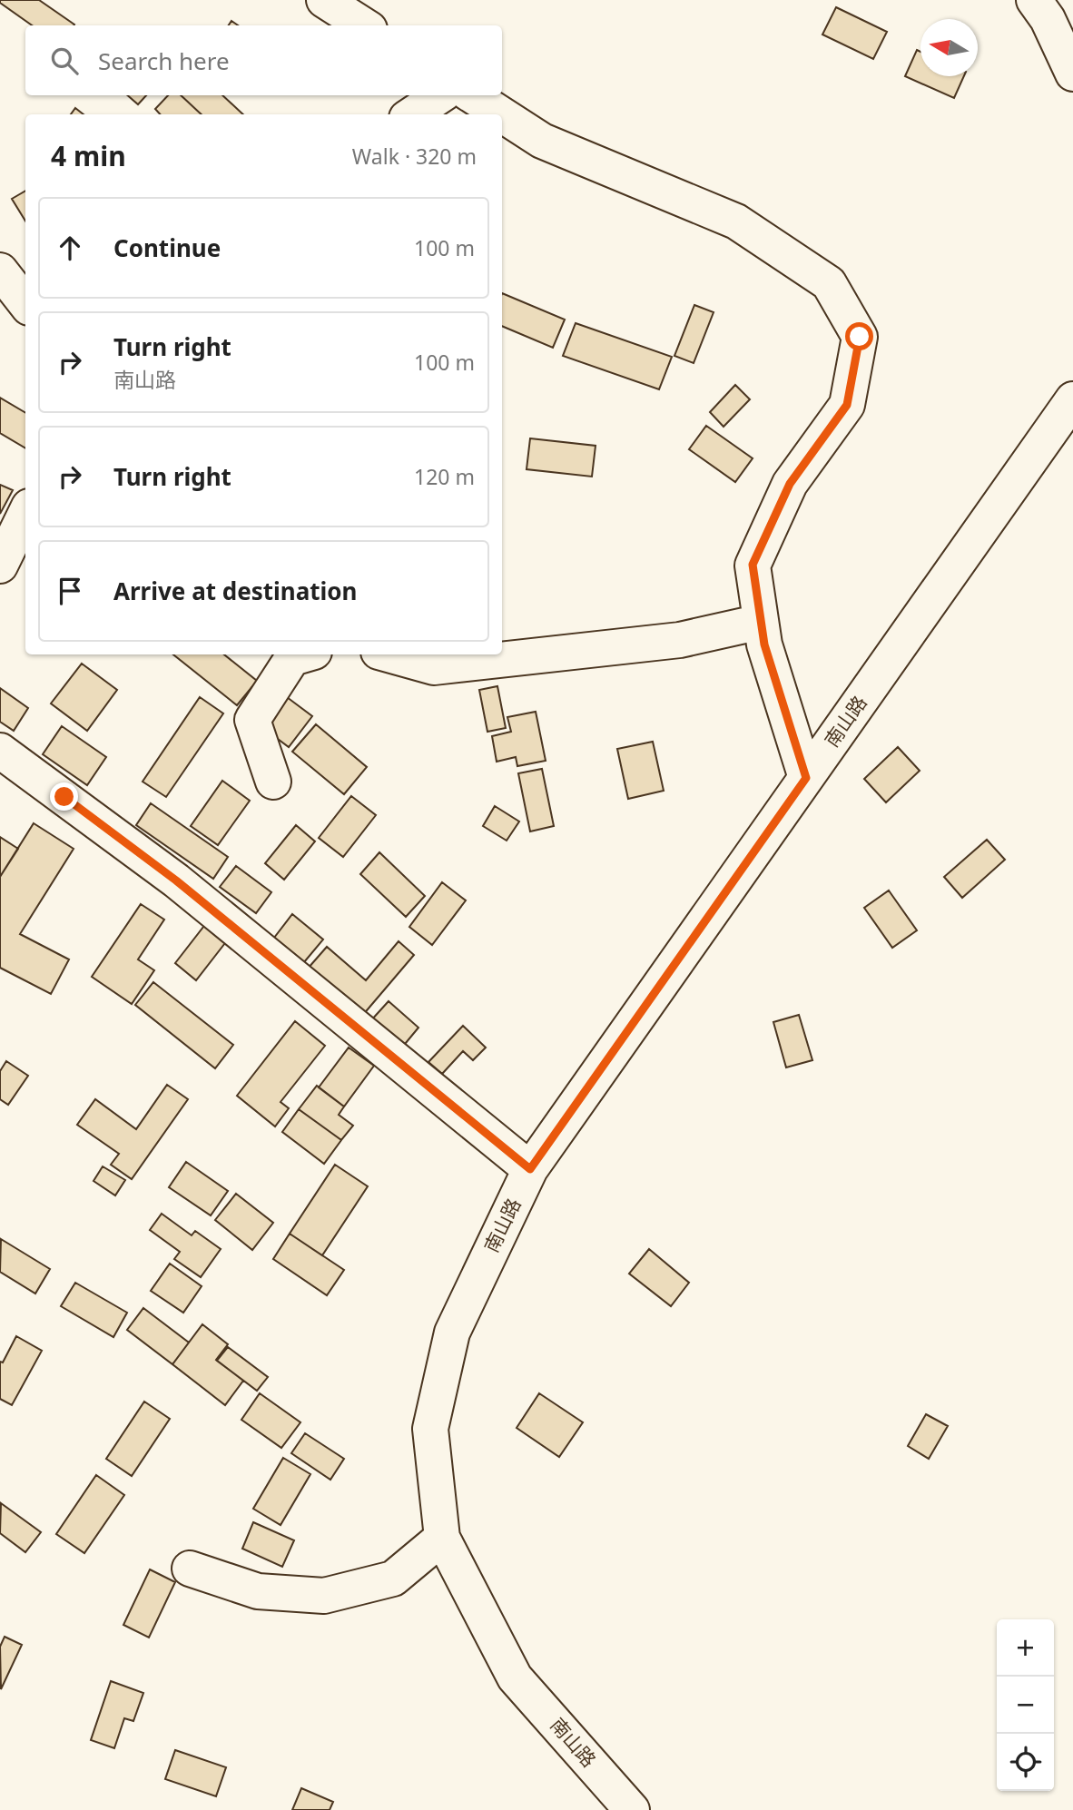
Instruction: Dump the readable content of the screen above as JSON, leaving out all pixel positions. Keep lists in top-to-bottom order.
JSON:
{
  "streets": {
    "street": ["南山路"]
  },
  "north": "left",
  "page": {
    "search": "Search here",
    "heading": ["4 min", "Walk · 320 m"],
    "list": [
      ["Continue", "100 m"],
      ["Turn right", "南山路", "100 m"],
      ["Turn right", "120 m"],
      "Arrive at destination"
    ],
    "map_buttons": ["+", "−"]
  }
}
